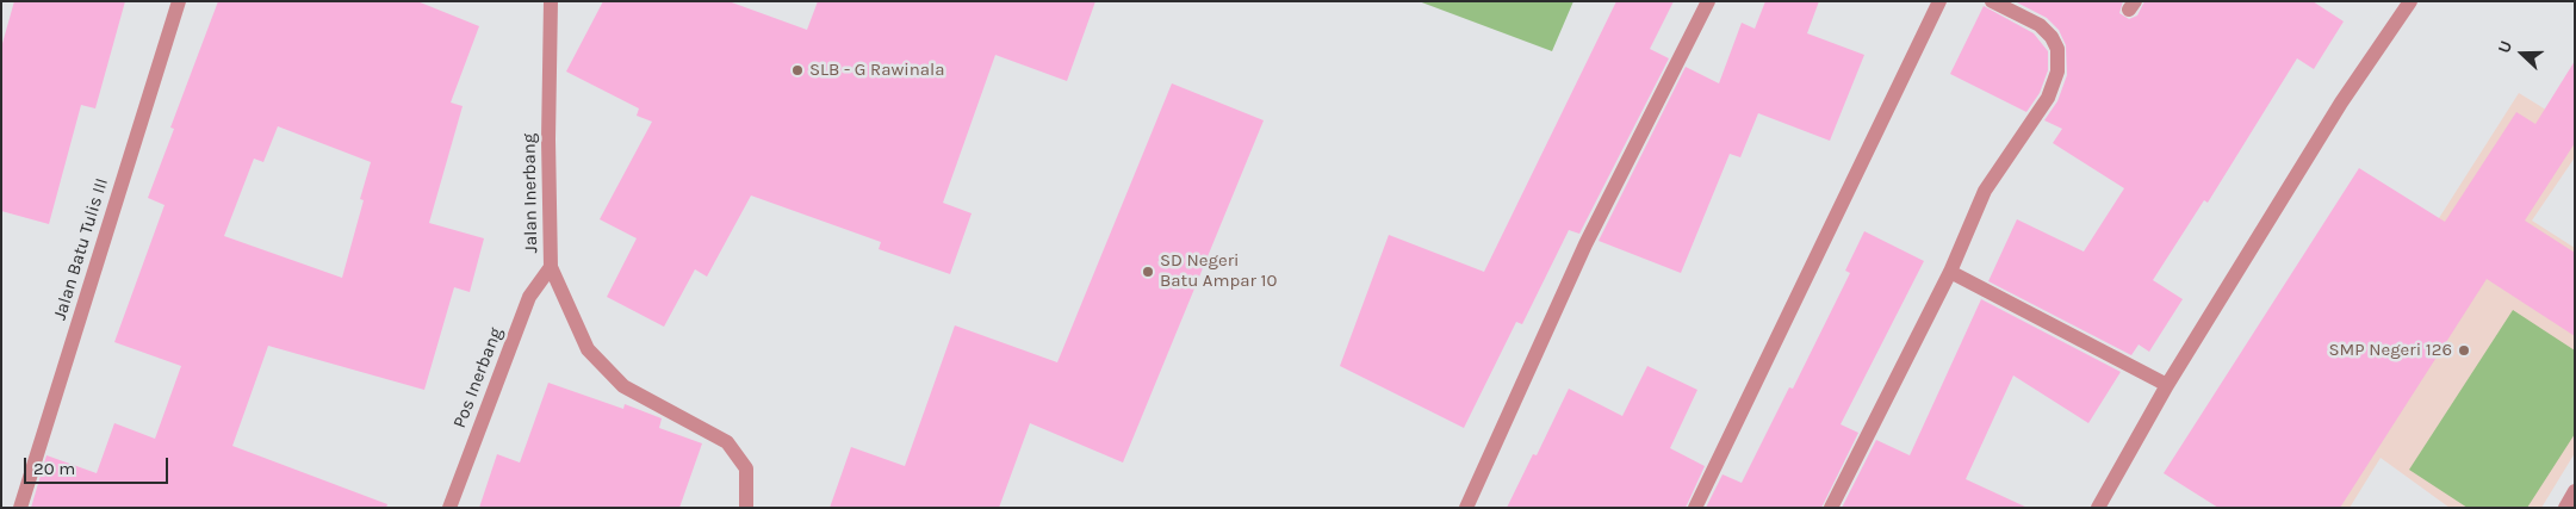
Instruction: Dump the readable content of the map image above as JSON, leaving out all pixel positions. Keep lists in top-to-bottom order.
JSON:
{
  "streets": {
    "street": ["Jalan Inerbang", "Jalan Batu Tulis III", "Pos Inerbang"]
  },
  "crossings": [
    ["Jalan Inerbang", "Pos Inerbang"]
  ],
  "places": ["SLB - G Rawinala", "SD Negeri Batu Ampar 10", "SMP Negeri 126"],
  "scale_bar": "20 m",
  "north": "left"
}
